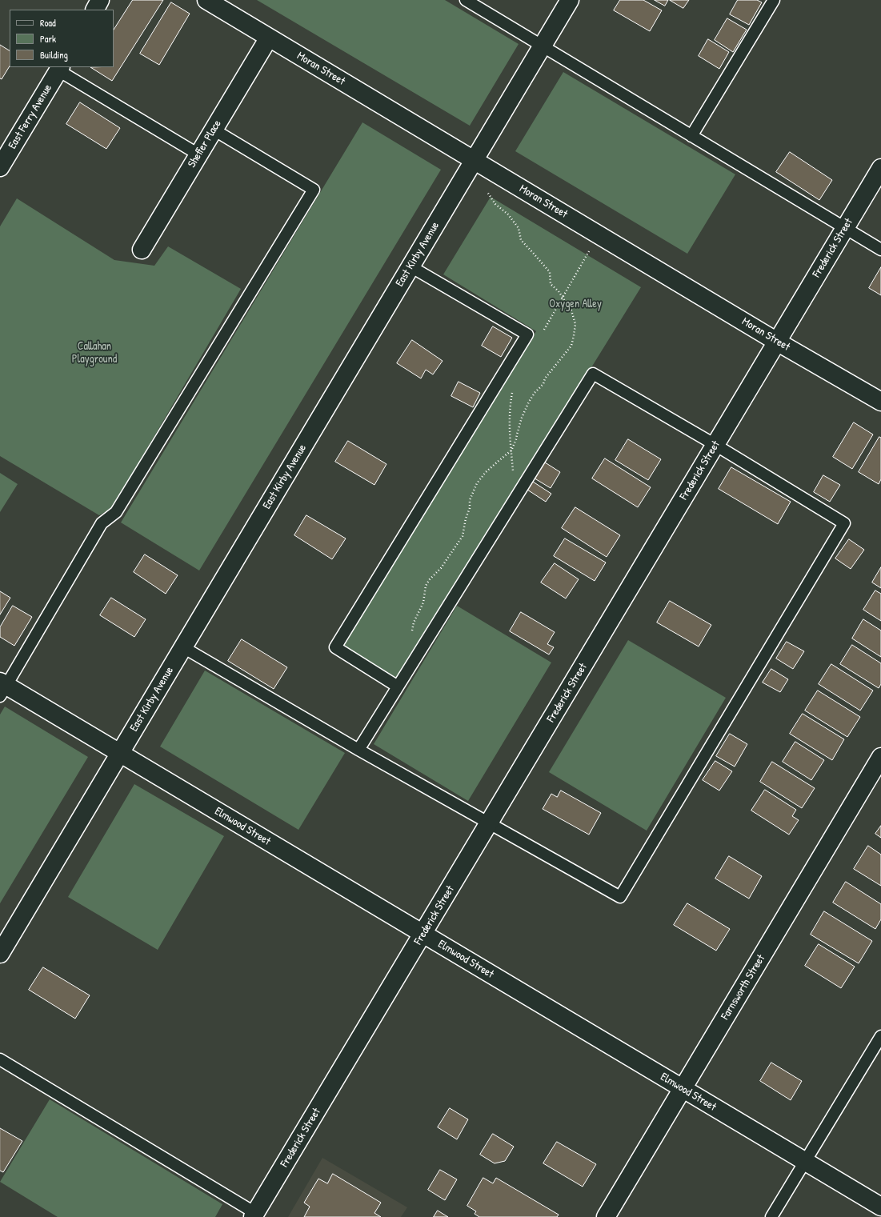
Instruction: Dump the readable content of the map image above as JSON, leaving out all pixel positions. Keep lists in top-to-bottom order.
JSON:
{
  "streets": {
    "street": [
      "Moran Street",
      "East Ferry Avenue",
      "Sheffer Place",
      "Frederick Street",
      "East Kirby Avenue",
      "Elmwood Street",
      "Farnsworth Street"
    ]
  },
  "crossings": [
    ["Moran Street", "Sheffer Place"],
    ["Moran Street", "Frederick Street"],
    ["Moran Street", "East Kirby Avenue"],
    ["Frederick Street", "Elmwood Street"],
    ["East Kirby Avenue", "Elmwood Street"],
    ["Elmwood Street", "Farnsworth Street"]
  ],
  "parks": ["Oxygen Alley", "Callahan Playground"],
  "legend": ["Road", "Park", "Building"]
}
